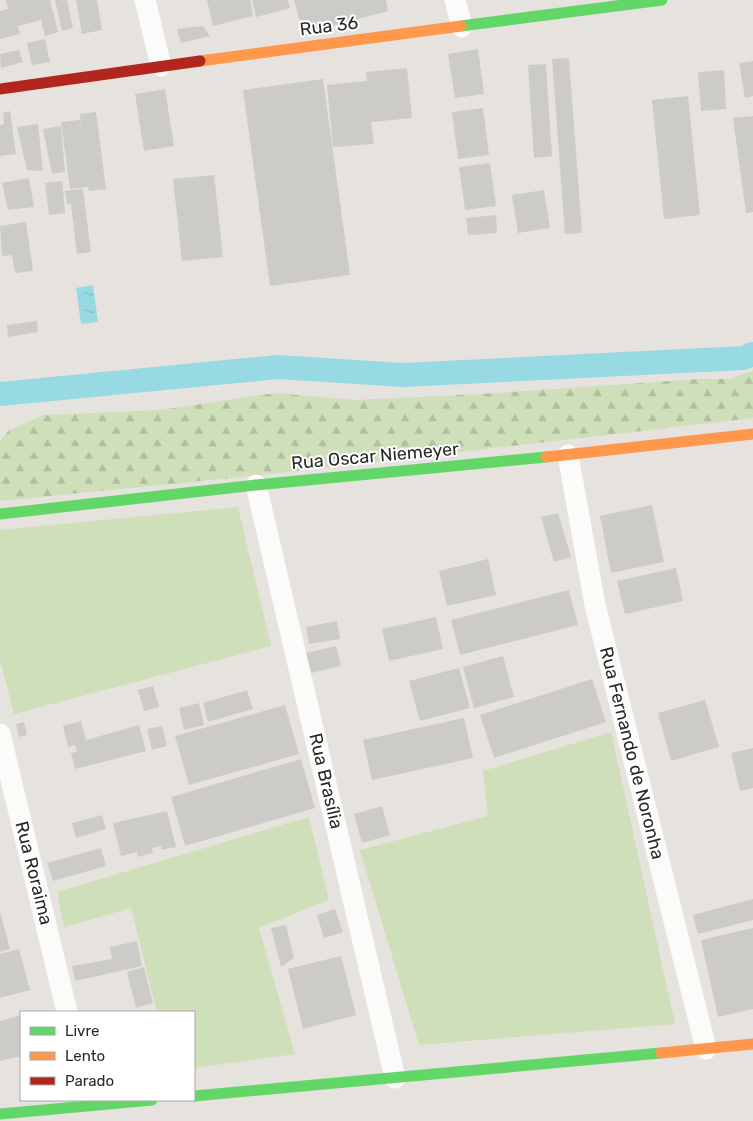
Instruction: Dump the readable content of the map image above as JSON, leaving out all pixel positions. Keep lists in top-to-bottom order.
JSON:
{
  "streets": {
    "street": [
      "Rua 36",
      "Rua Oscar Niemeyer",
      "Rua Fernando de Noronha",
      "Rua Brasília",
      "Rua Roraima"
    ]
  },
  "crossings": [
    ["Rua Oscar Niemeyer", "Rua Fernando de Noronha"],
    ["Rua Oscar Niemeyer", "Rua Brasília"]
  ],
  "legend": ["Livre", "Lento", "Parado"]
}
